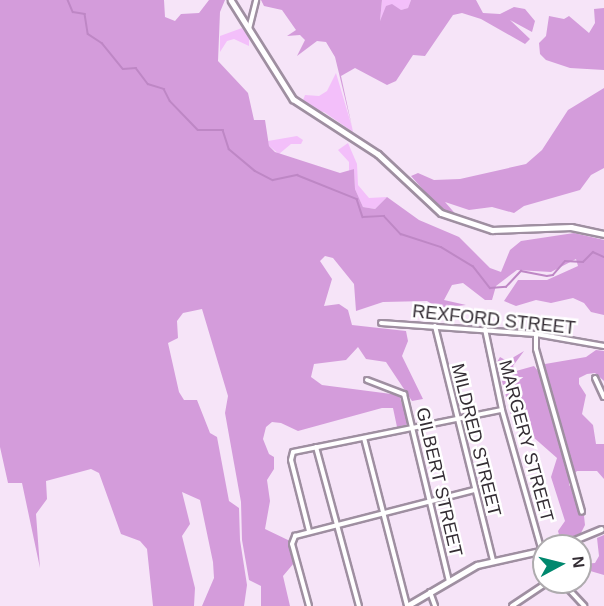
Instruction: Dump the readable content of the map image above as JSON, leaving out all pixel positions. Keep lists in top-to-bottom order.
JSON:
{
  "streets": {
    "street": [
      "REXFORD STREET",
      "MILDRED STREET",
      "MARGERY STREET",
      "GILBERT STREET"
    ]
  },
  "crossings": [
    ["REXFORD STREET", "MILDRED STREET"],
    ["REXFORD STREET", "MARGERY STREET"]
  ],
  "north": "right"
}
